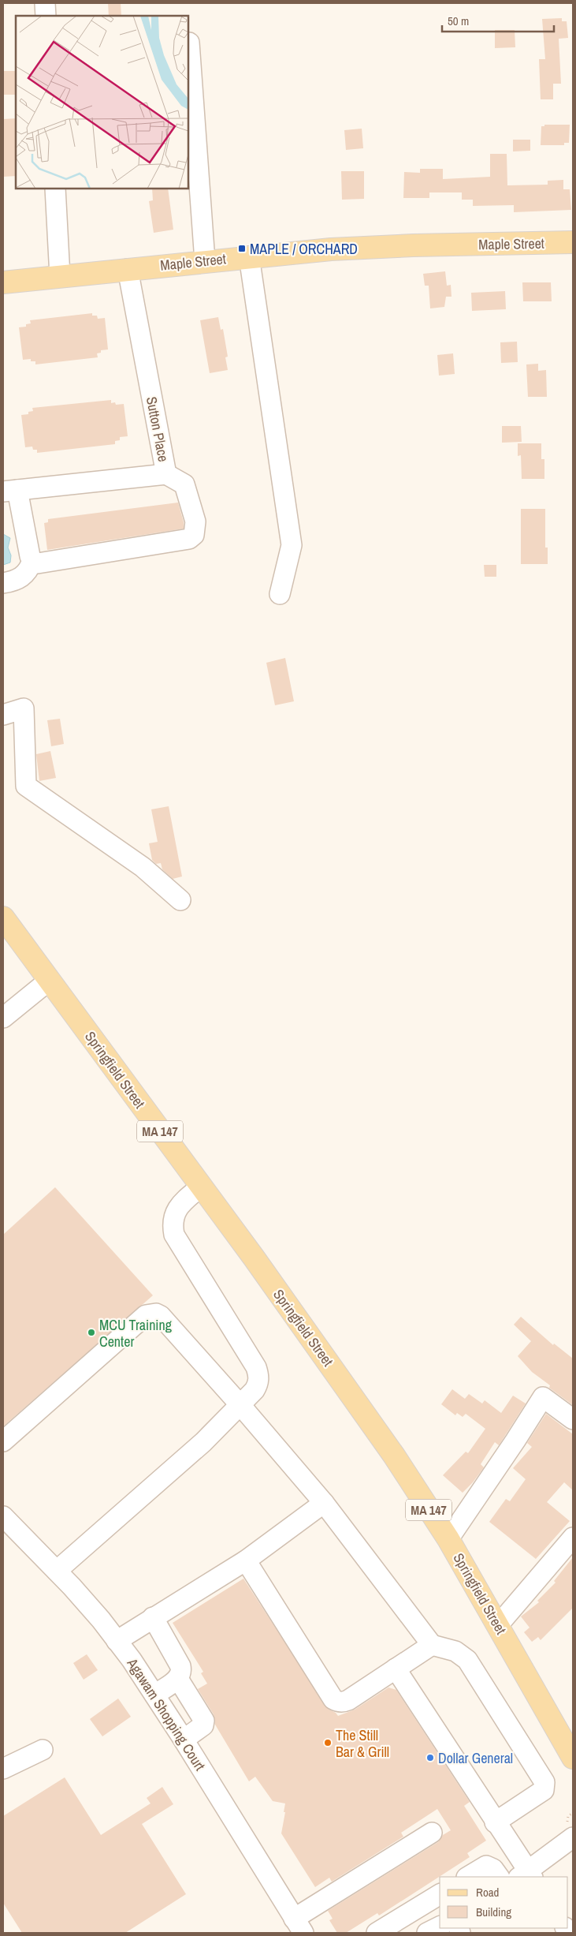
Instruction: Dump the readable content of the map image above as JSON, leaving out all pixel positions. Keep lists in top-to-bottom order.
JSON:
{
  "streets": {
    "main road": ["Maple Street", "Springfield Street", "MA 147"],
    "street": ["Sutton Place", "Agawam Shopping Court"]
  },
  "crossings": [
    ["Maple Street", "Sutton Place"]
  ],
  "places": {
    "transit": ["MAPLE / ORCHARD"],
    "other": ["MCU Training Center", "The Still Bar & Grill", "Dollar General"]
  },
  "legend": ["Road", "Building"],
  "scale_bar": "50 m"
}
